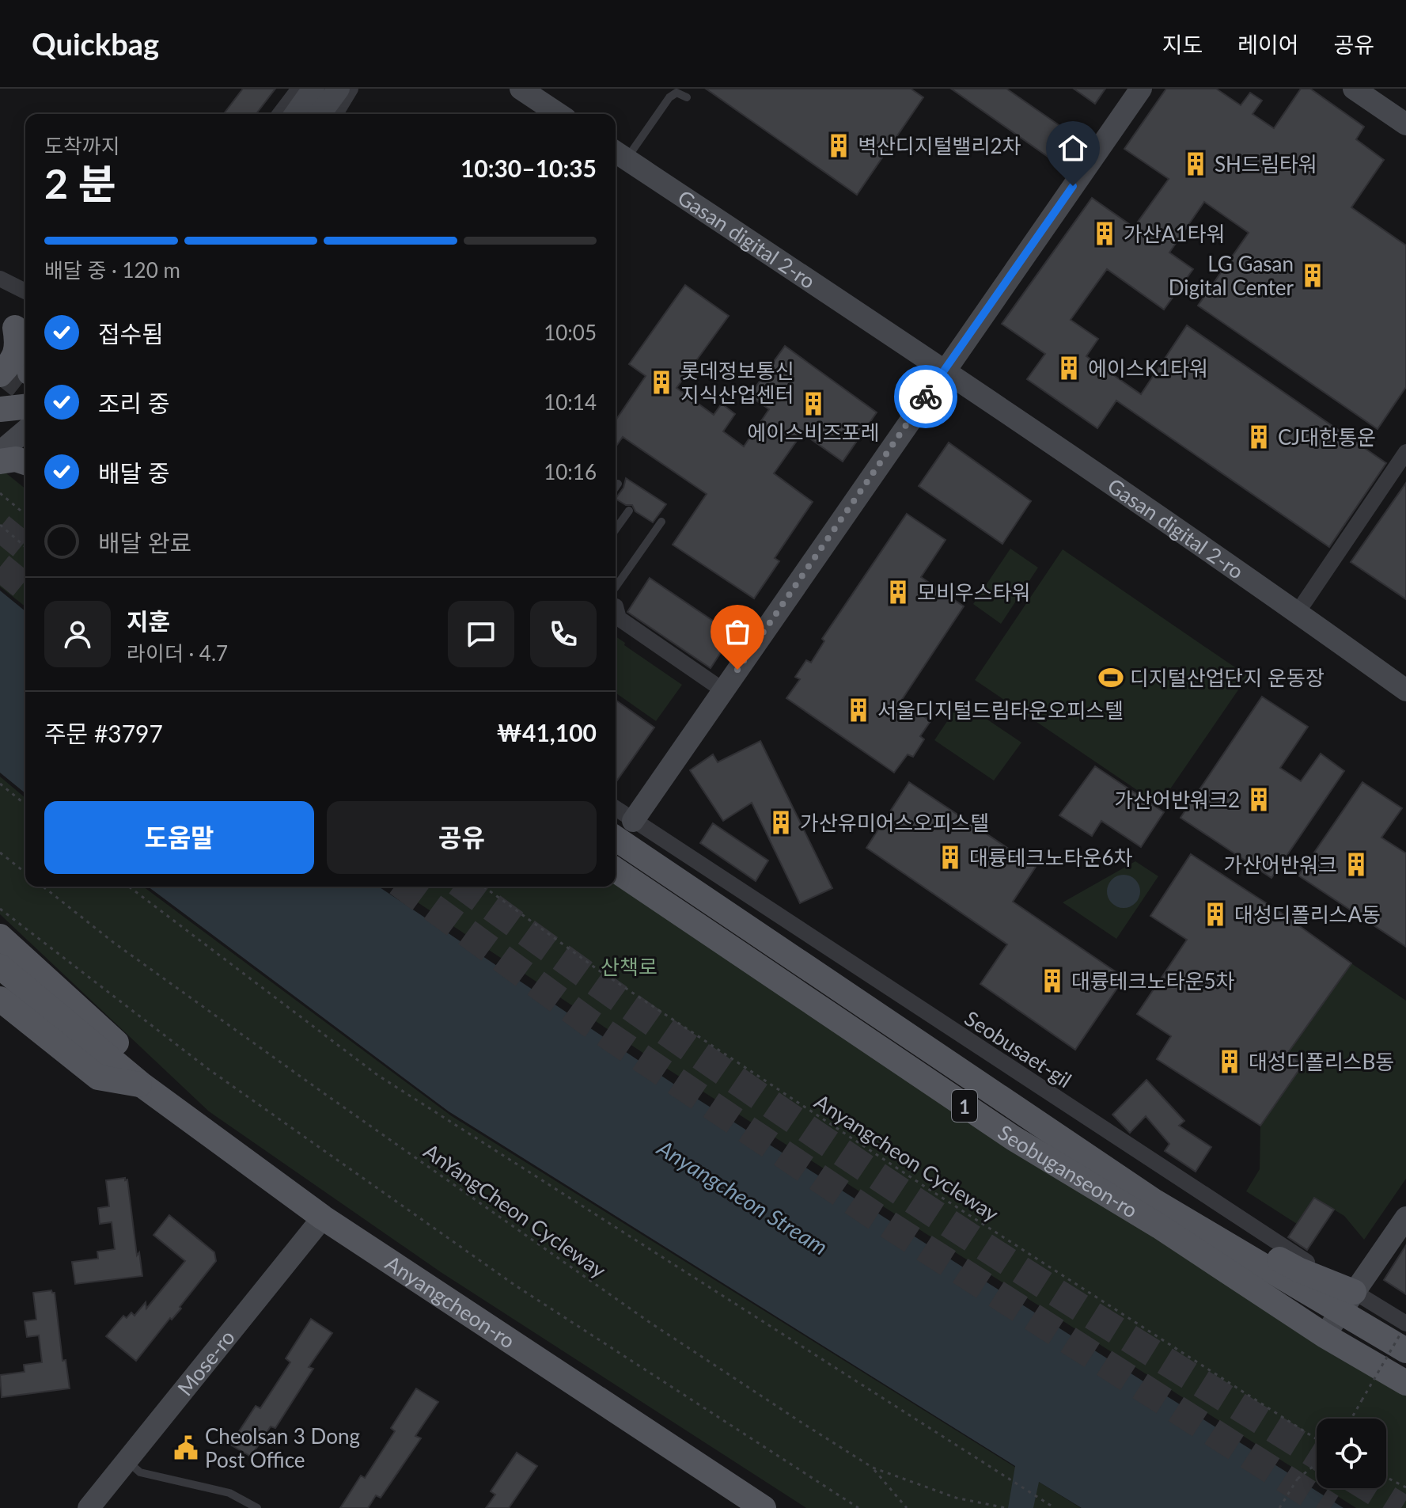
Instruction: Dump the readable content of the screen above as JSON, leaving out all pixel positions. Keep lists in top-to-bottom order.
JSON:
{
  "streets": {
    "main road": ["1", "Seobuganseon-ro", "Anyangcheon-ro"],
    "street": ["Gasan digital 2-ro", "Seobusaet-gil", "Mose-ro"],
    "path": ["Anyangcheon Cycleway", "AnYangCheon Cycleway"]
  },
  "crossings": [
    ["Seobusaet-gil", "Seobuganseon-ro"],
    ["Anyangcheon-ro", "Mose-ro"]
  ],
  "water": ["Anyangcheon Stream"],
  "parks": ["산책로"],
  "places": {
    "building": [
      "벽산디지털밸리2차",
      "SH드림타워",
      "가산A1타워",
      "LG Gasan Digital Center",
      "에이스K1타워",
      "롯데정보통신 지식산업센터",
      "에이스비즈포레",
      "CJ대한통운",
      "모비우스타워",
      "서울디지털드림타운오피스텔",
      "가산어반워크2",
      "가산유미어스오피스텔",
      "대륭테크노타운6차",
      "가산어반워크",
      "대성디폴리스A동",
      "대륭테크노타운5차",
      "대성디폴리스B동"
    ],
    "sports": ["디지털산업단지 운동장"],
    "public building": ["Cheolsan 3 Dong Post Office"]
  },
  "page": {
    "header": "Quickbag",
    "nav": ["지도", "레이어", "공유"],
    "heading": ["2 분", "도착까지", "10:30–10:35"],
    "panel": [
      "지훈",
      "라이더 · 4.7",
      "주문 #3797",
      "₩41,100"
    ],
    "bar": "배달 중 · 120 m",
    "list": [
      ["접수됨", "10:05"],
      ["조리 중", "10:14"],
      ["배달 중", "10:16"],
      "배달 완료"
    ],
    "buttons": ["도움말", "공유"]
  }
}
